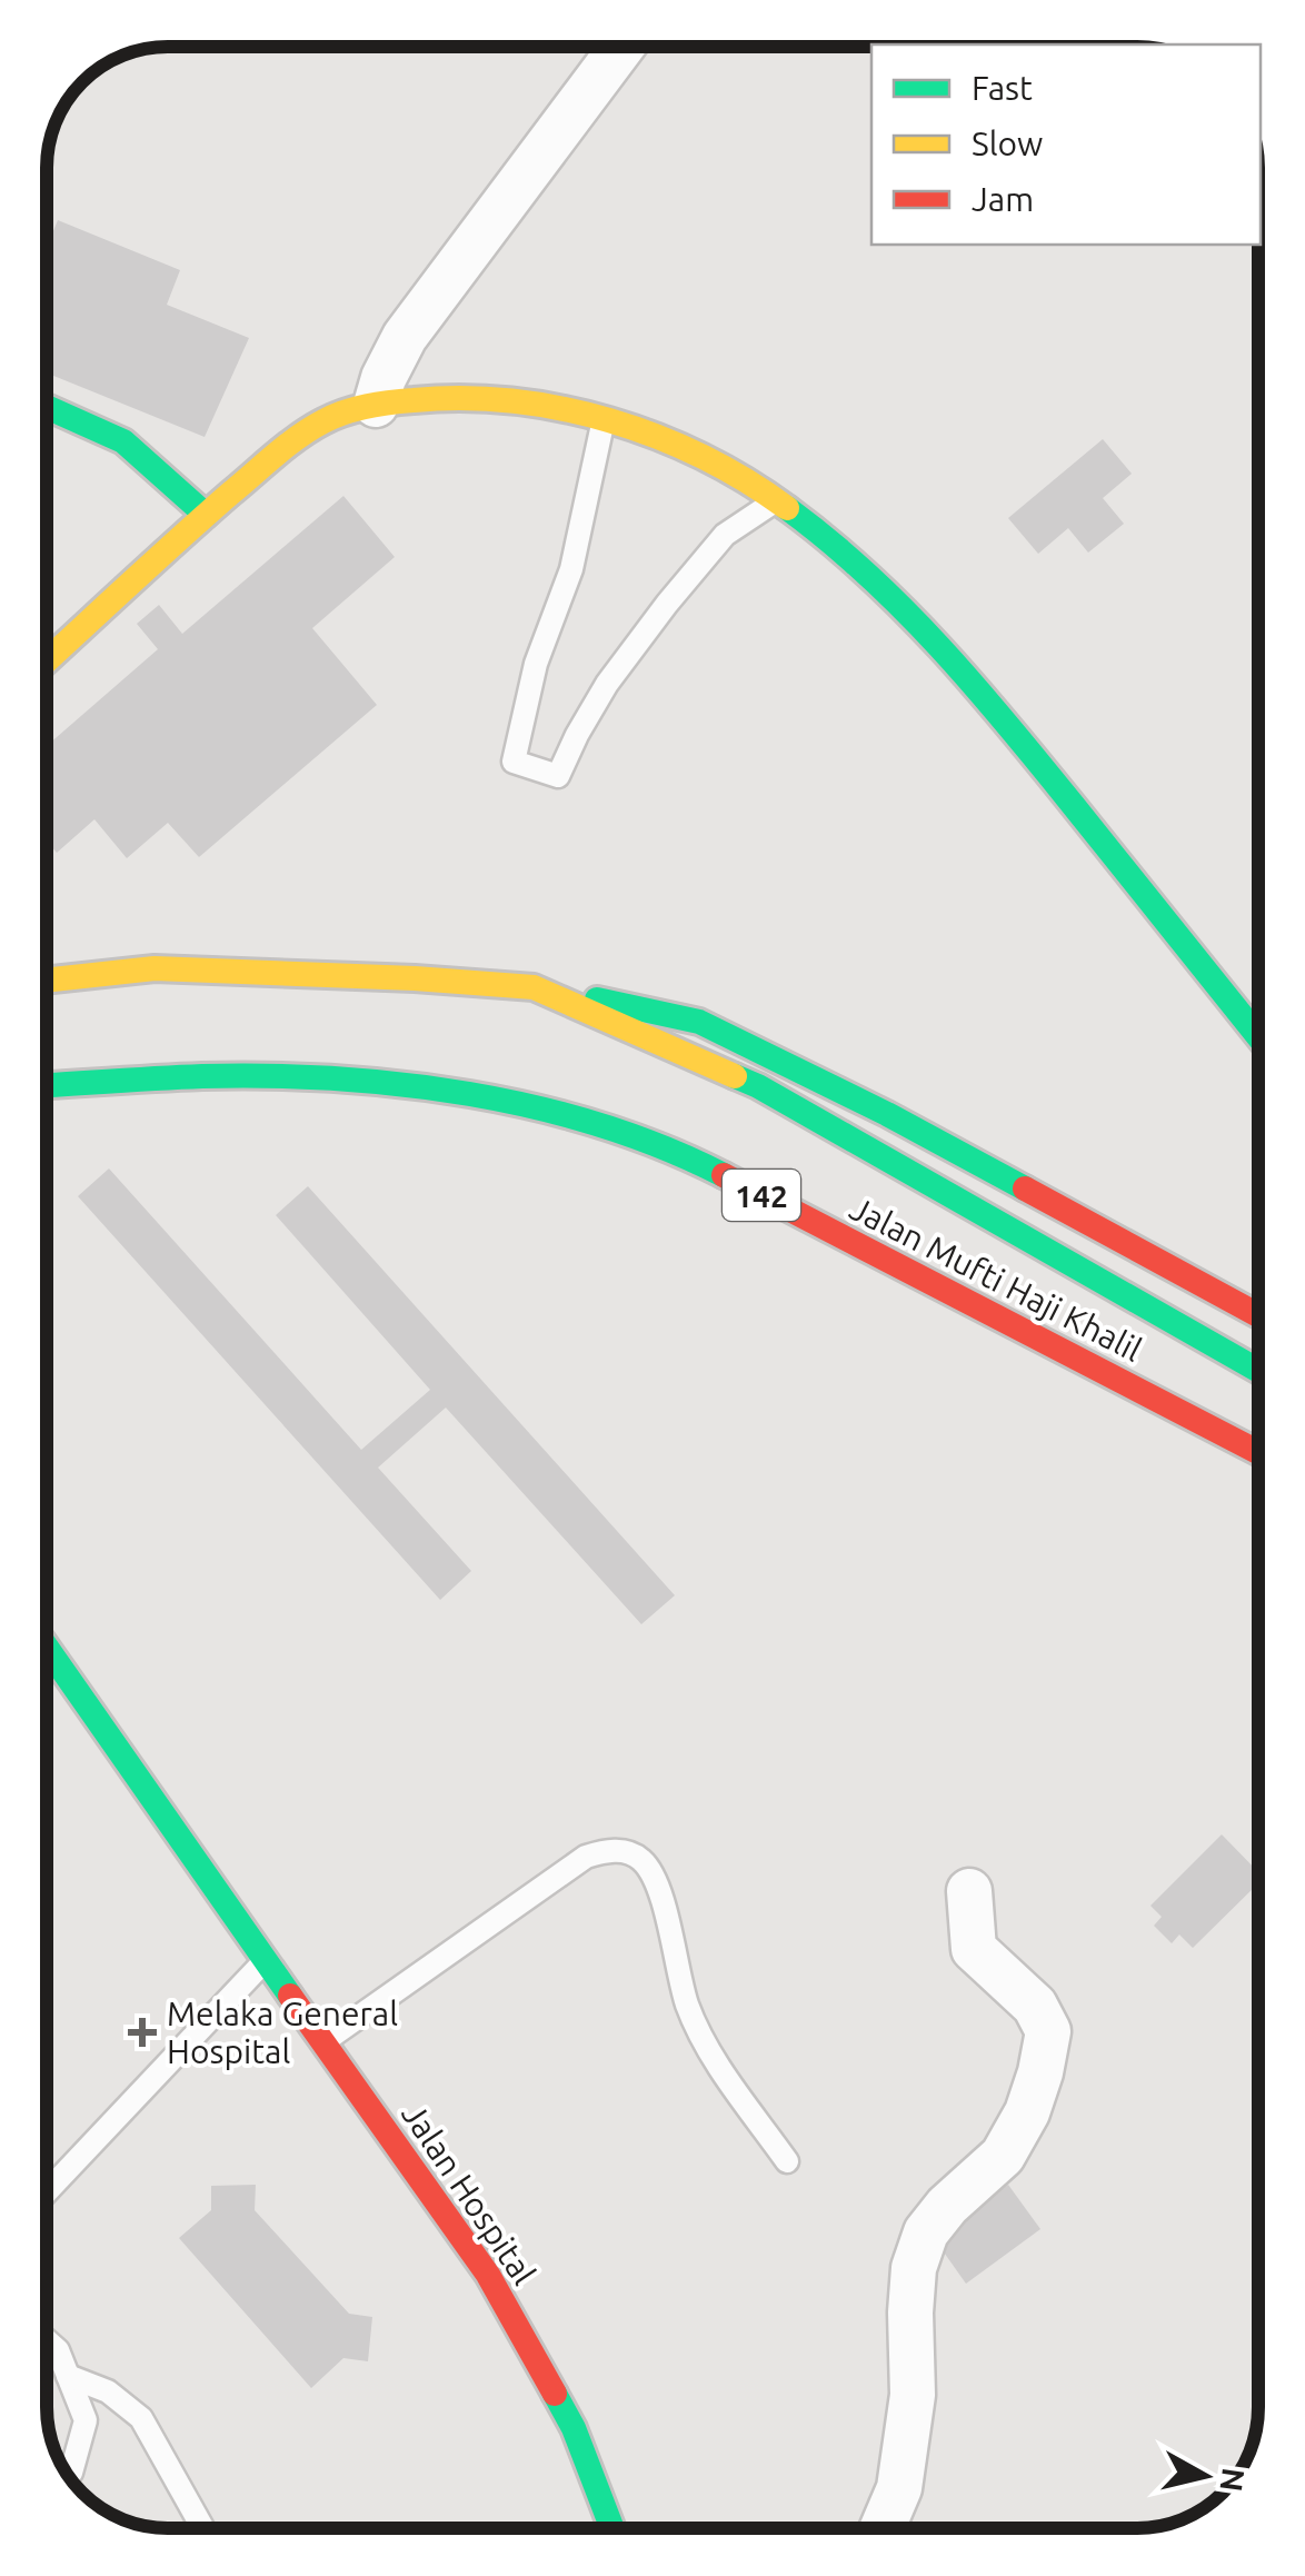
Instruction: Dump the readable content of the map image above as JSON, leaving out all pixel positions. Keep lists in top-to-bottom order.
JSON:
{
  "streets": {
    "main road": ["142", "Jalan Mufti Haji Khalil", "Jalan Hospital"]
  },
  "places": {
    "health": ["Melaka General Hospital"]
  },
  "legend": ["Fast", "Slow", "Jam"],
  "north": "right"
}
